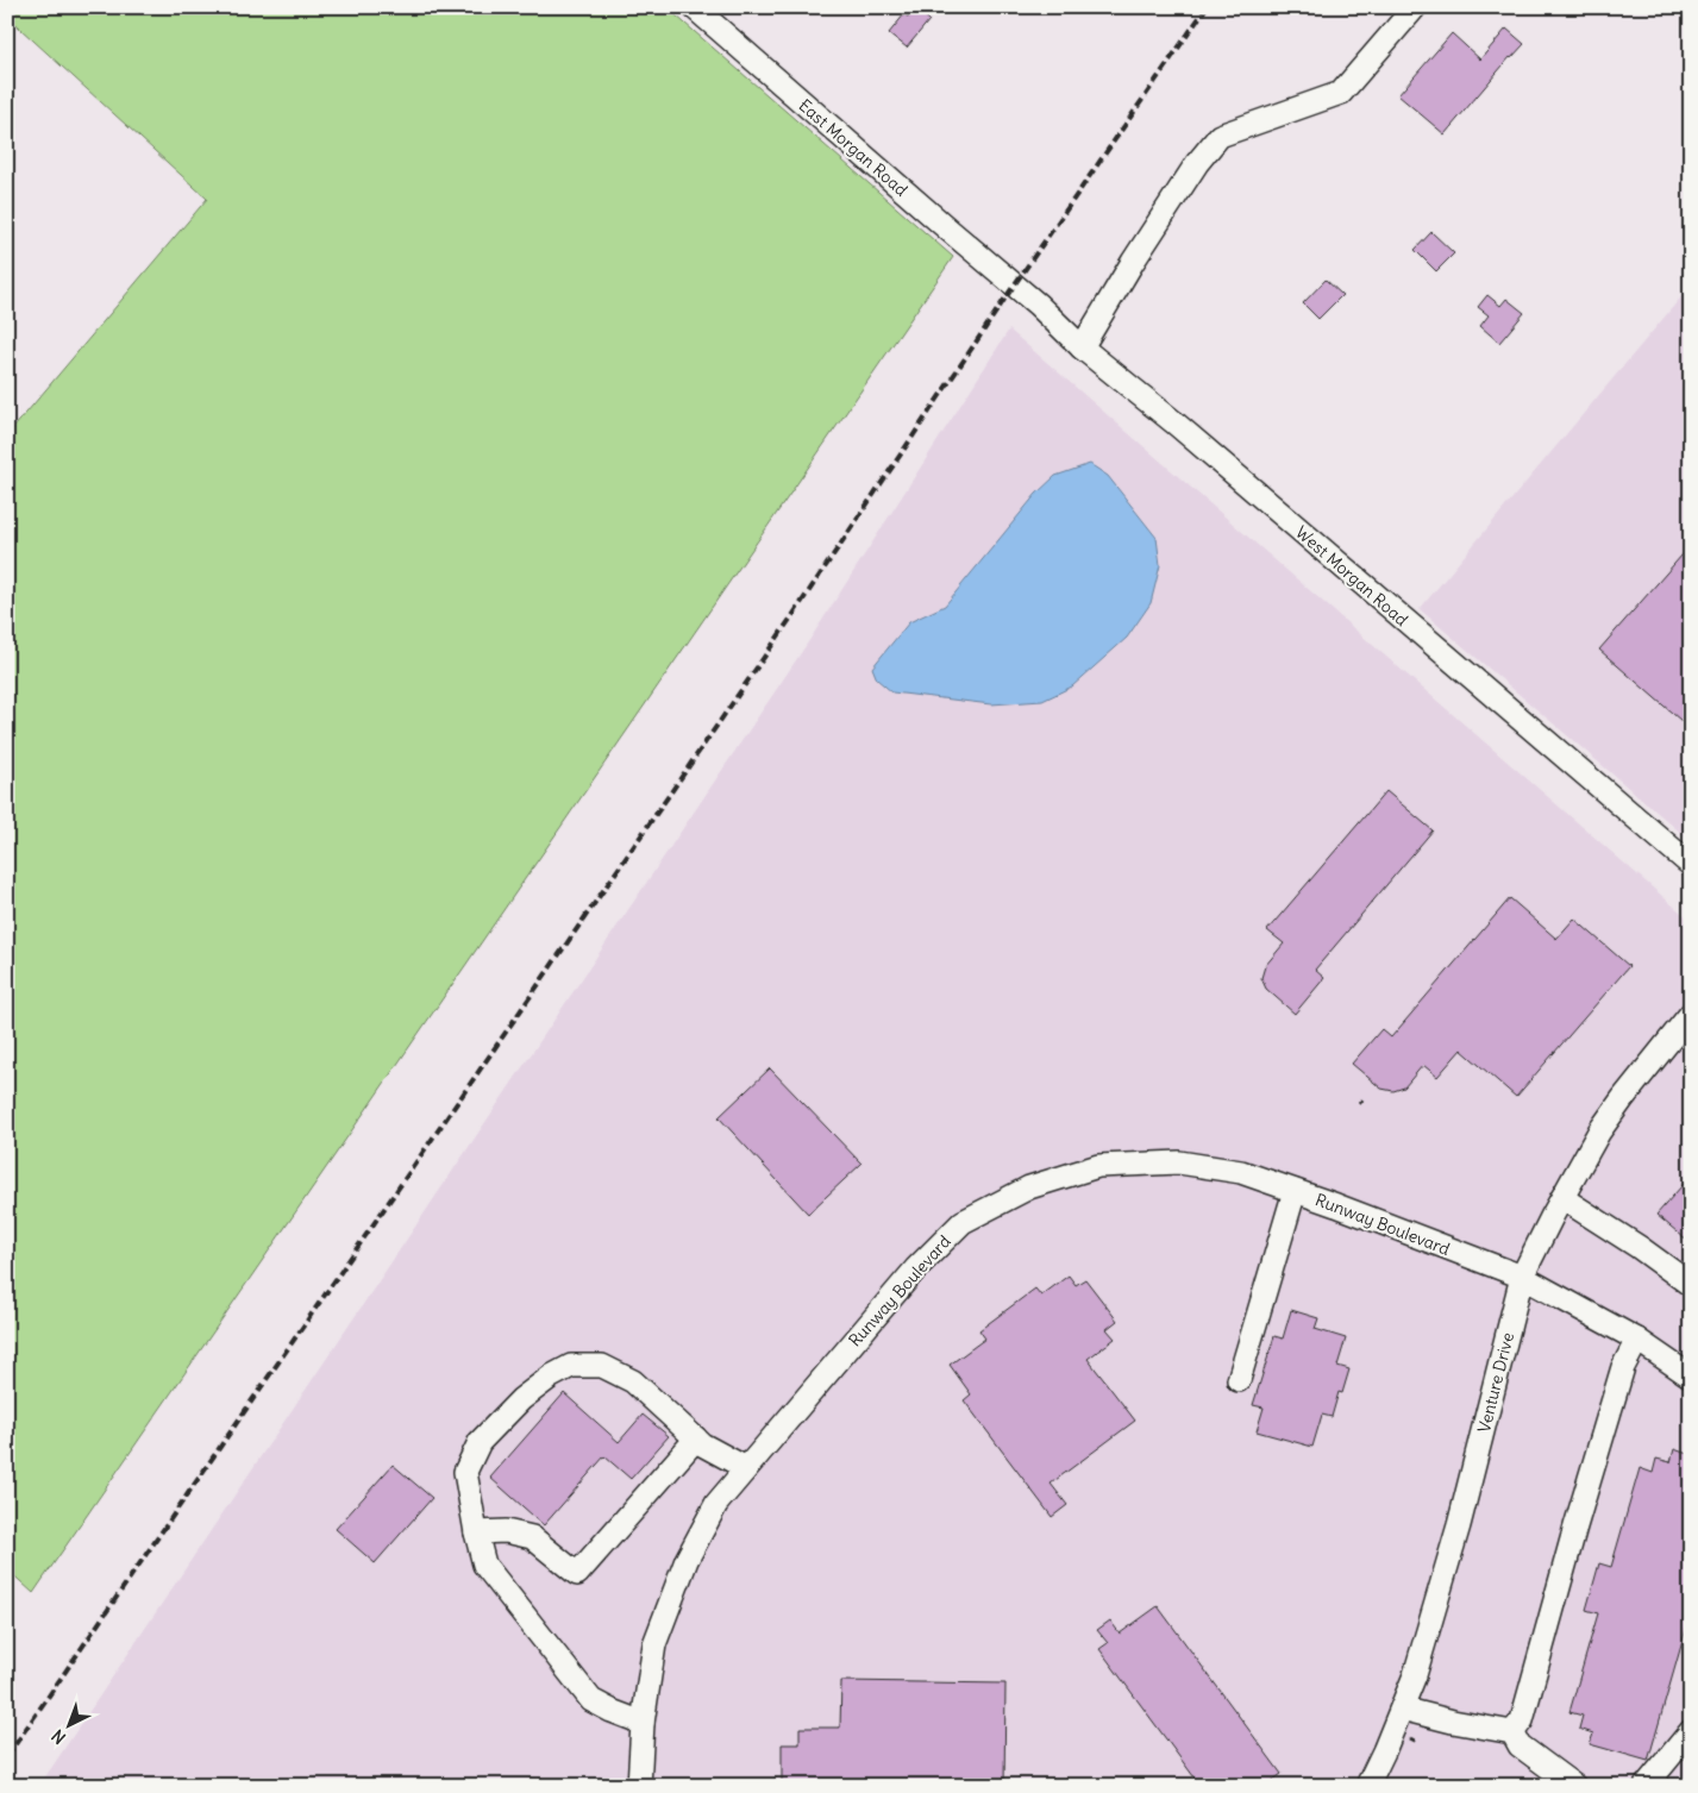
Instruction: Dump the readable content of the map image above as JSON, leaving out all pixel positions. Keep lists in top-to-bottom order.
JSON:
{
  "streets": {
    "street": [
      "East Morgan Road",
      "West Morgan Road",
      "Runway Boulevard",
      "Venture Drive"
    ]
  },
  "crossings": [
    ["East Morgan Road", "West Morgan Road"],
    ["Runway Boulevard", "Venture Drive"]
  ],
  "north": "bottom left"
}
